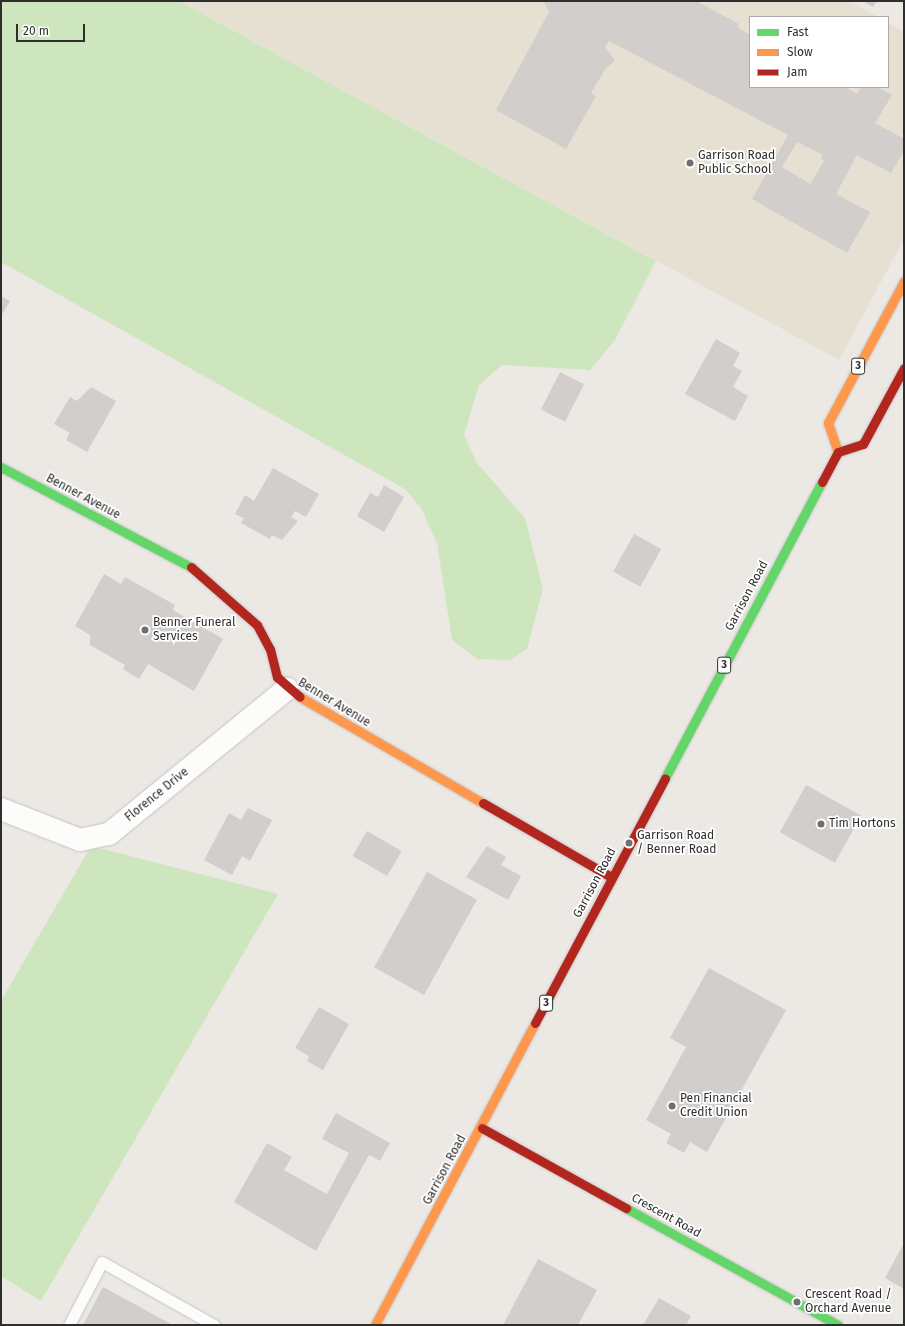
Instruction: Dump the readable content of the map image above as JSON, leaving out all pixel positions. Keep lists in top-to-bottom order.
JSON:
{
  "streets": {
    "main road": [
      "3",
      "Benner Avenue",
      "Garrison Road",
      "Crescent Road"
    ],
    "street": ["Florence Drive"]
  },
  "crossings": [
    ["3", "Garrison Road"],
    ["Benner Avenue", "Garrison Road"],
    ["Benner Avenue", "Florence Drive"],
    ["Garrison Road", "Crescent Road"]
  ],
  "places": [
    "Garrison Road Public School",
    "Benner Funeral Services",
    "Tim Hortons",
    "Garrison Road / Benner Road",
    "Pen Financial Credit Union",
    "Crescent Road / Orchard Avenue"
  ],
  "legend": ["Fast", "Slow", "Jam"],
  "scale_bar": "20 m"
}
